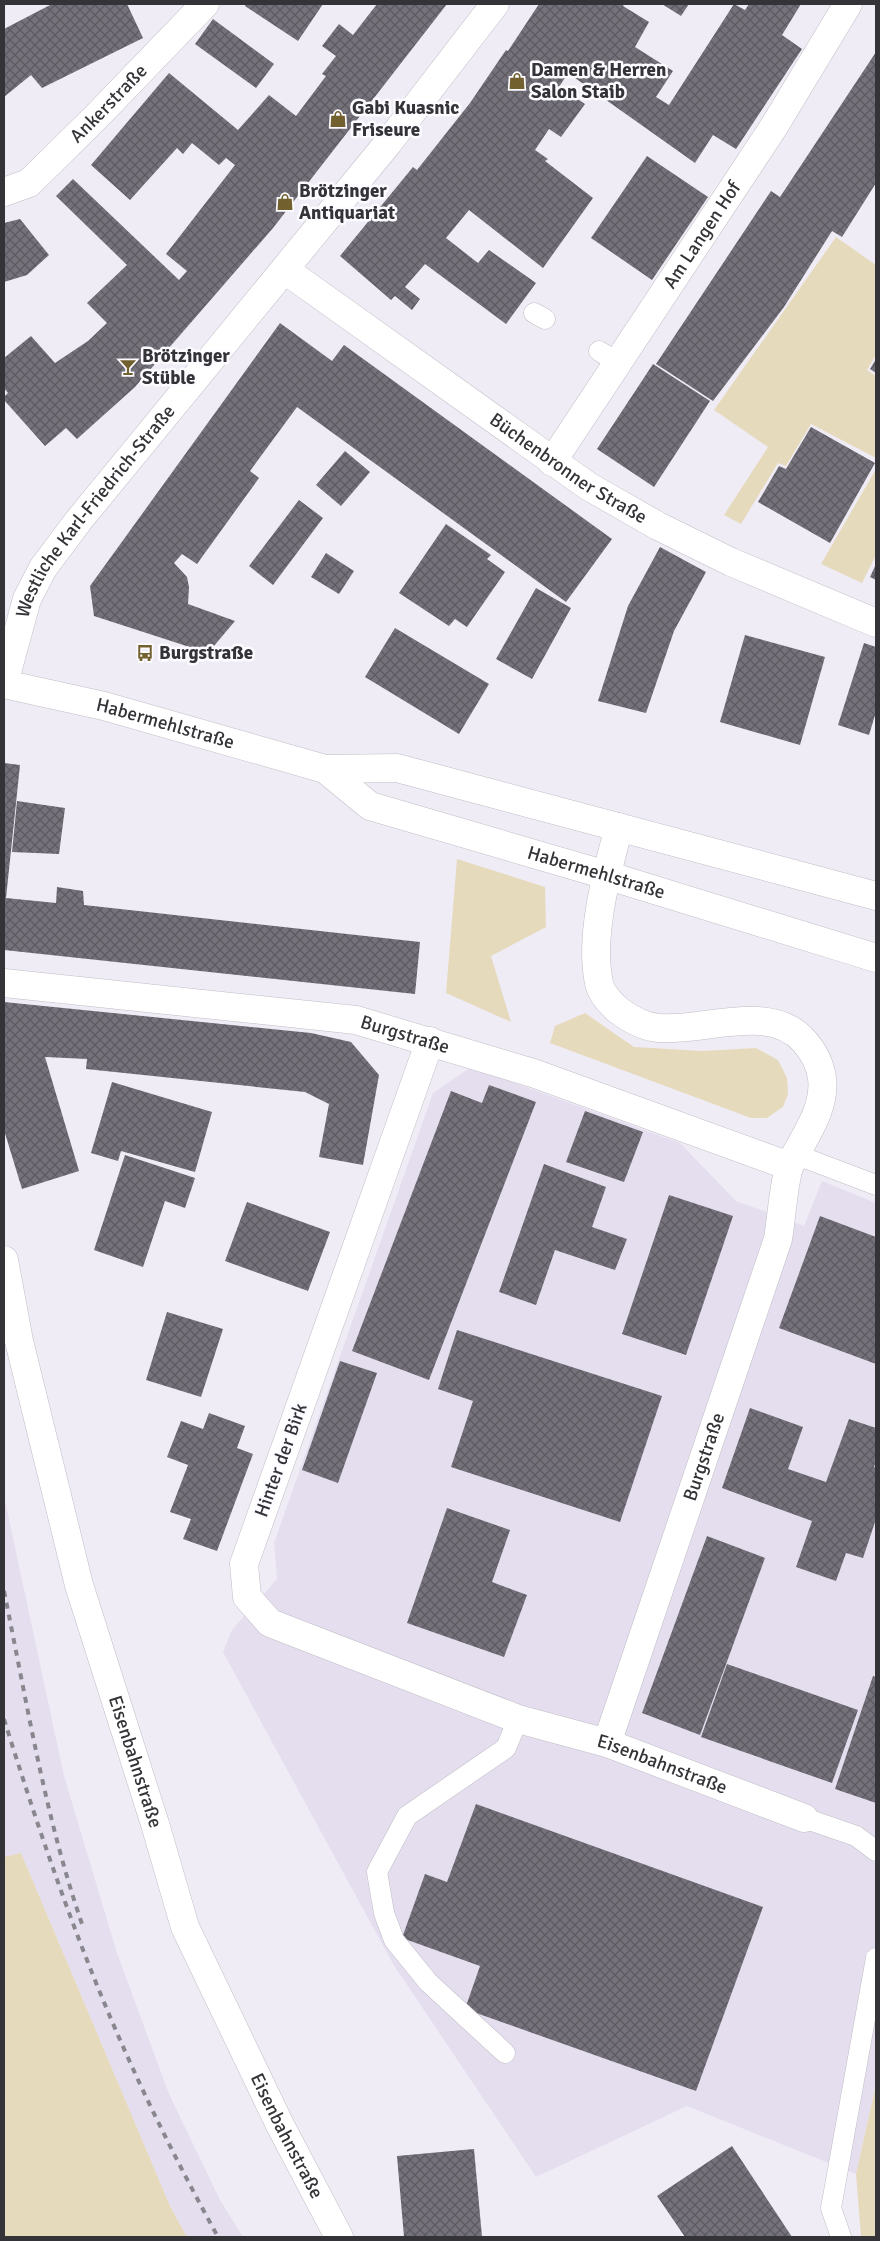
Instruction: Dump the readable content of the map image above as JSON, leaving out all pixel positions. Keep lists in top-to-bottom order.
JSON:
{
  "streets": {
    "street": [
      "Ankerstraße",
      "Am Langen Hof",
      "Büchenbronner Straße",
      "Westliche Karl-Friedrich-Straße",
      "Habermehlstraße",
      "Burgstraße",
      "Hinter der Birk",
      "Eisenbahnstraße"
    ]
  },
  "crossings": [
    ["Am Langen Hof", "Büchenbronner Straße"],
    ["Büchenbronner Straße", "Westliche Karl-Friedrich-Straße"],
    ["Westliche Karl-Friedrich-Straße", "Habermehlstraße"],
    ["Habermehlstraße", "Burgstraße"],
    ["Burgstraße", "Hinter der Birk"],
    ["Burgstraße", "Eisenbahnstraße"],
    ["Hinter der Birk", "Eisenbahnstraße"]
  ],
  "places": {
    "shop": ["Damen & Herren Salon Staib", "Gabi Kuasnic Friseure", "Brötzinger Antiquariat"],
    "bar": ["Brötzinger Stüble"],
    "bus stop": ["Burgstraße"]
  }
}
